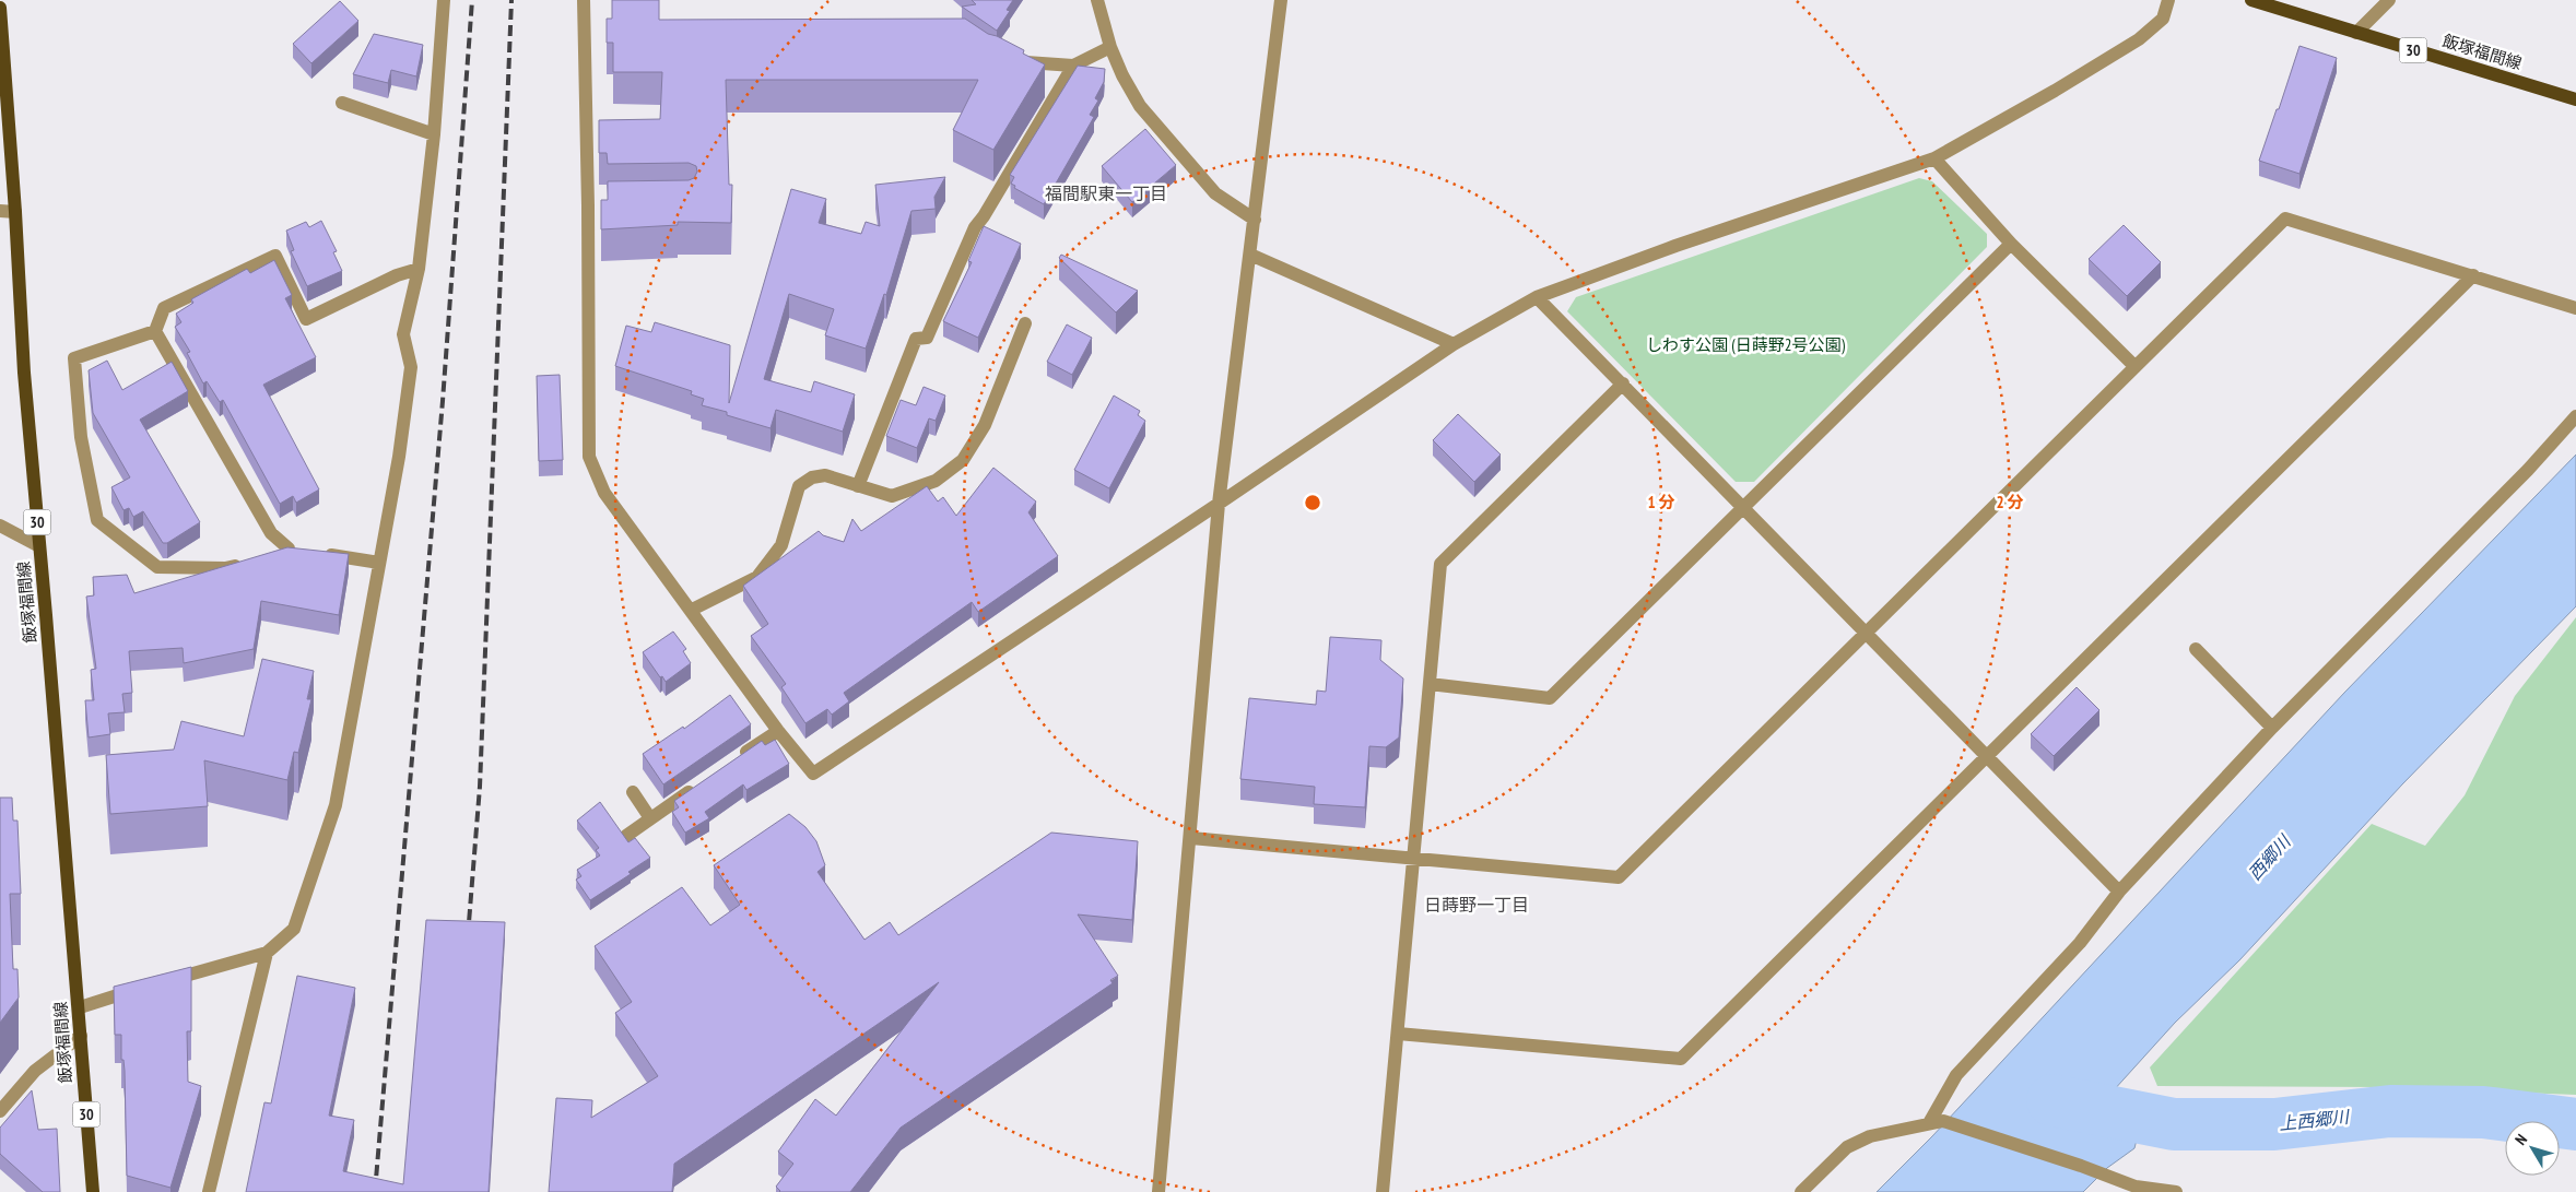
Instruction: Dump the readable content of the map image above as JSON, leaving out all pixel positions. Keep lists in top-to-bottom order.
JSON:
{
  "streets": {
    "main road": ["30", "飯塚福間線"]
  },
  "districts": ["福間駅東一丁目", "日蒔野一丁目"],
  "water": ["西郷川", "上西郷川"],
  "parks": ["しわす公園 (日蒔野2号公園)"],
  "north": "top left",
  "rings": ["1 分", "2 分"]
}
